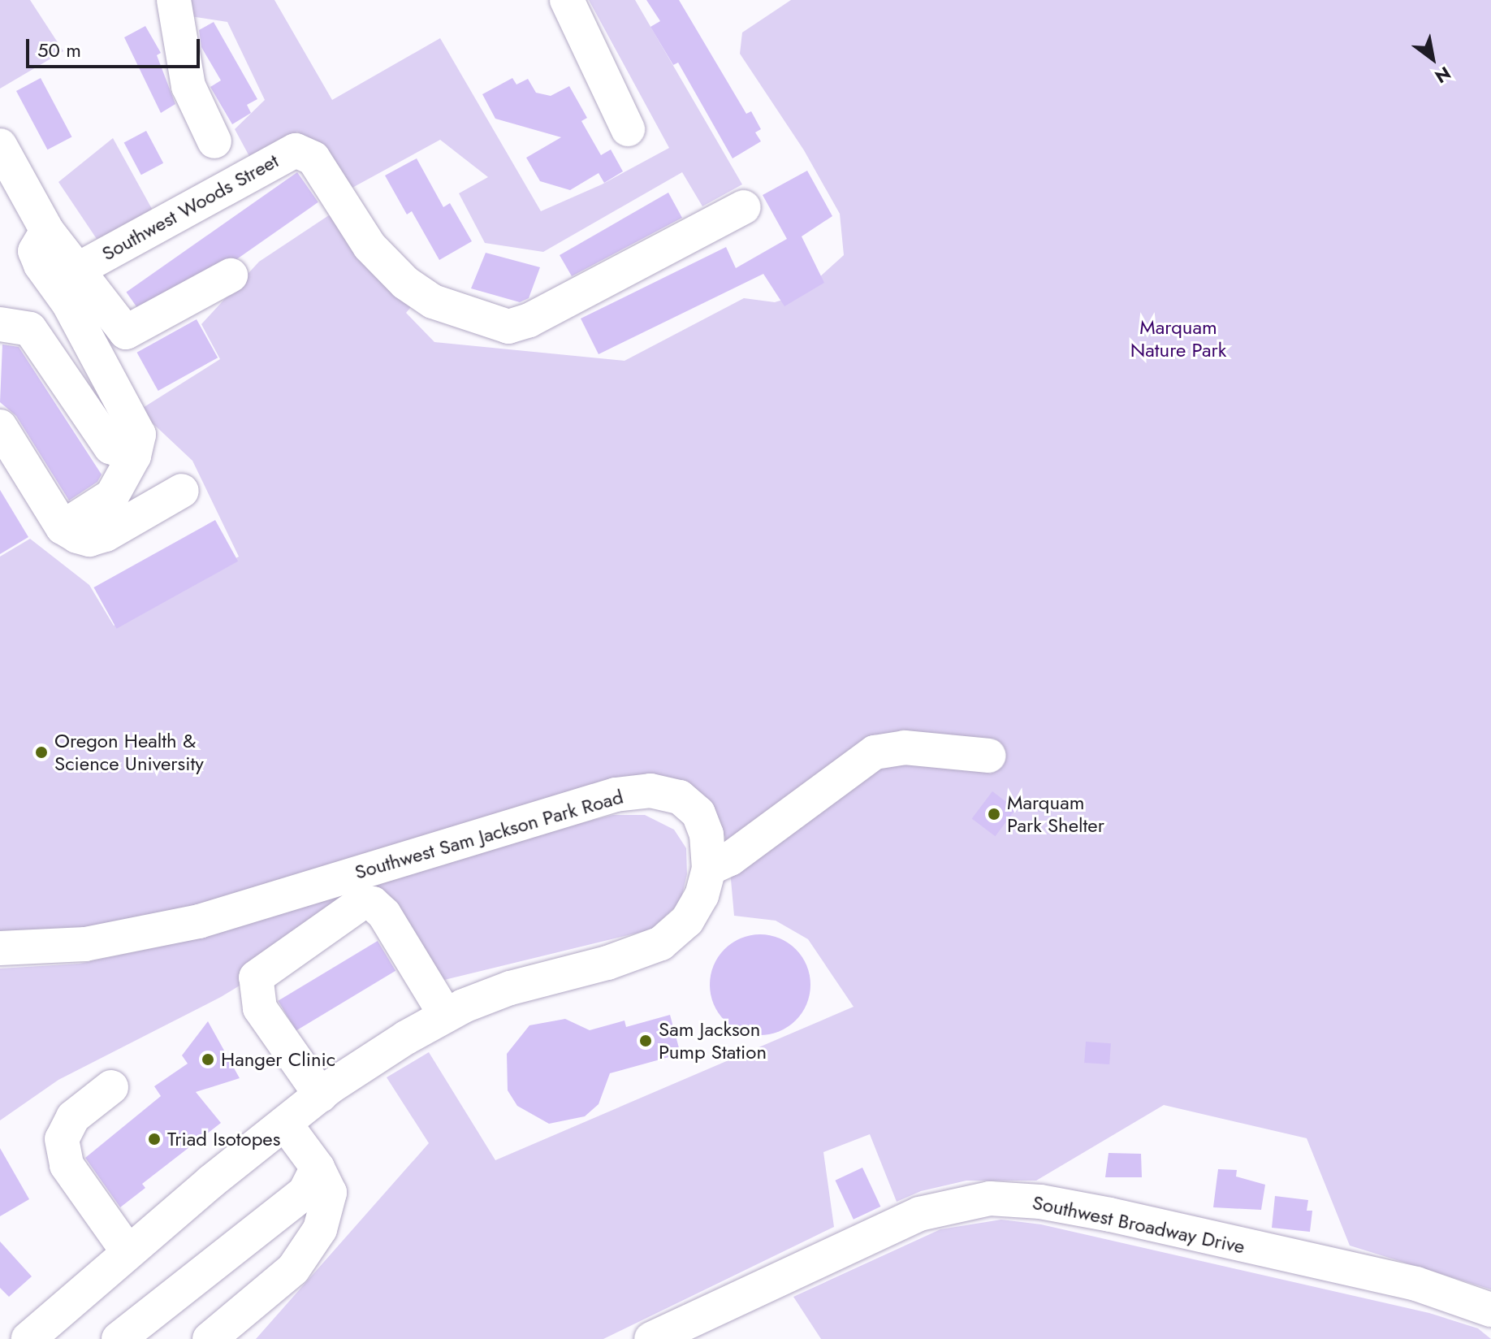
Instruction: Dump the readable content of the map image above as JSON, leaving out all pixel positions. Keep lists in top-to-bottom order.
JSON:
{
  "streets": {
    "street": ["Southwest Woods Street", "Southwest Sam Jackson Park Road", "Southwest Broadway Drive"]
  },
  "parks": ["Marquam Nature Park"],
  "places": [
    "Oregon Health & Science University",
    "Marquam Park Shelter",
    "Sam Jackson Pump Station",
    "Hanger Clinic",
    "Triad Isotopes"
  ],
  "scale_bar": "50 m",
  "north": "bottom right"
}
